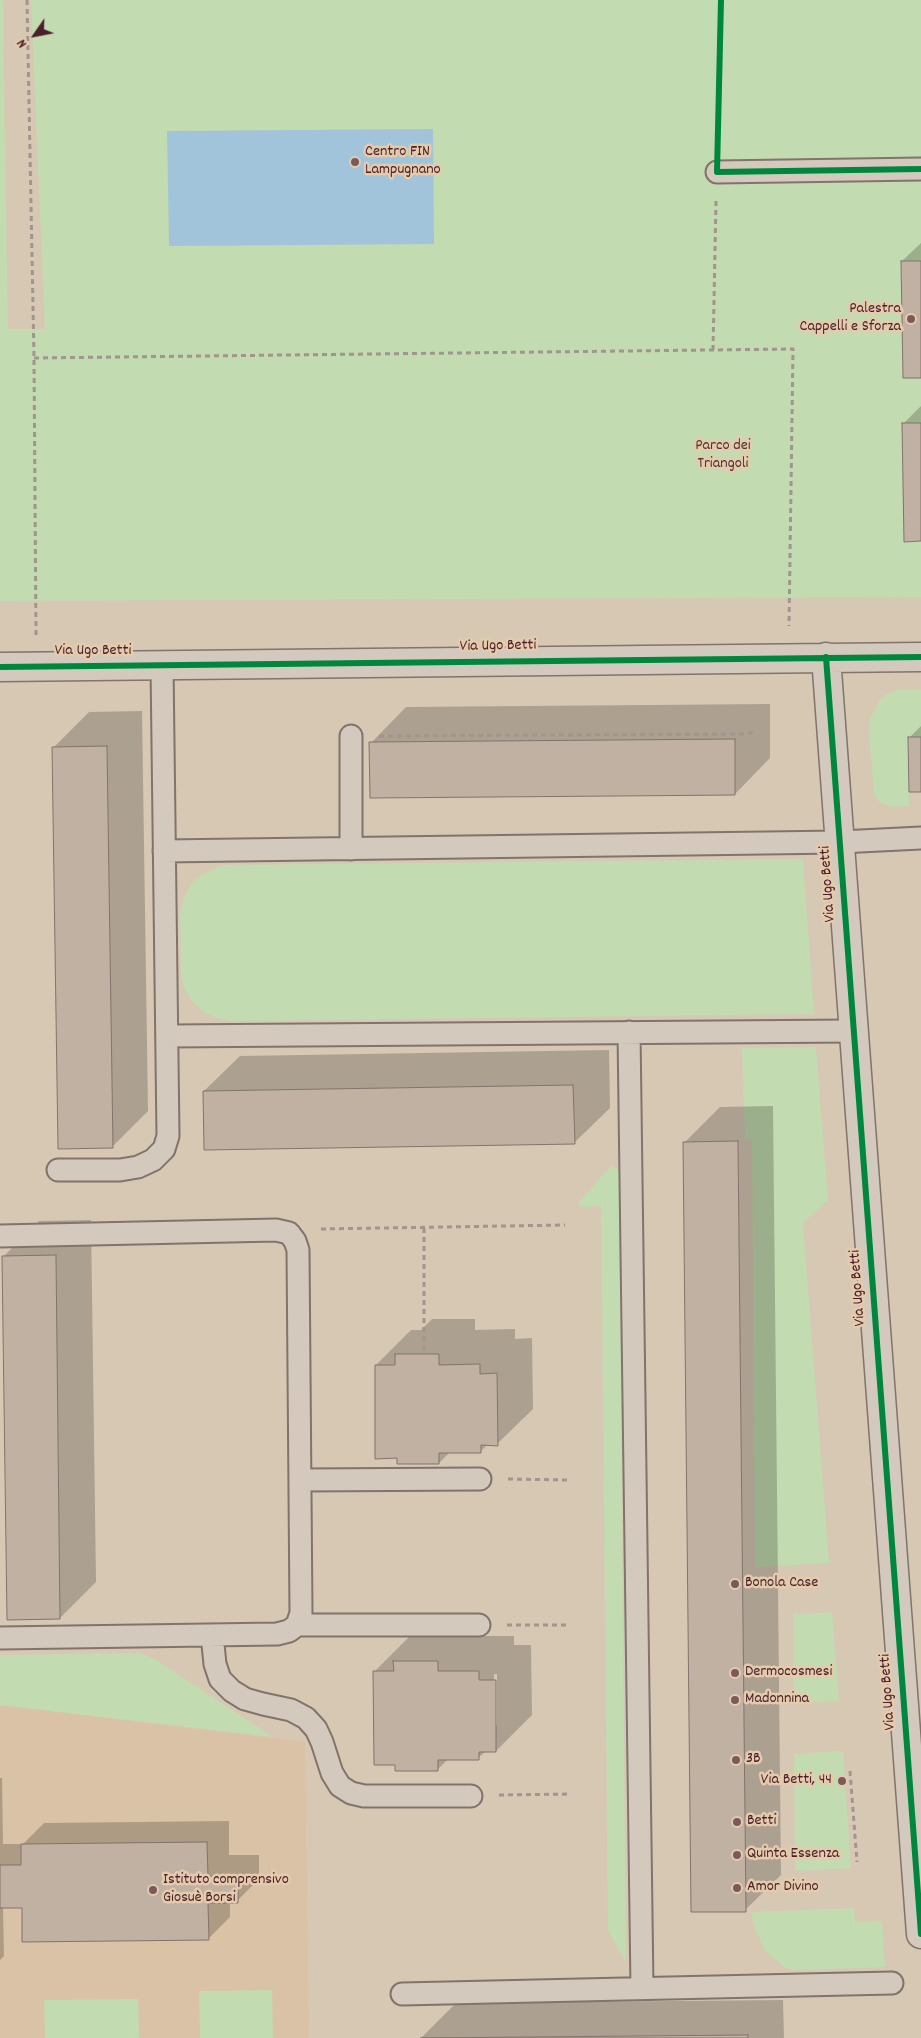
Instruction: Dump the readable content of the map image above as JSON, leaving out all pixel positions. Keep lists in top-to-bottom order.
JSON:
{
  "streets": {
    "street": ["Via Ugo Betti"]
  },
  "parks": ["Parco dei Triangoli"],
  "places": [
    "Centro FIN Lampugnano",
    "Palestra Cappelli e Sforza",
    "Bonola Case",
    "Dermocosmesi",
    "Madonnina",
    "3B",
    "Via Betti, 44",
    "Betti",
    "Quinta Essenza",
    "Amor Divino",
    "Istituto comprensivo Giosuè Borsi"
  ],
  "north": "bottom left"
}
